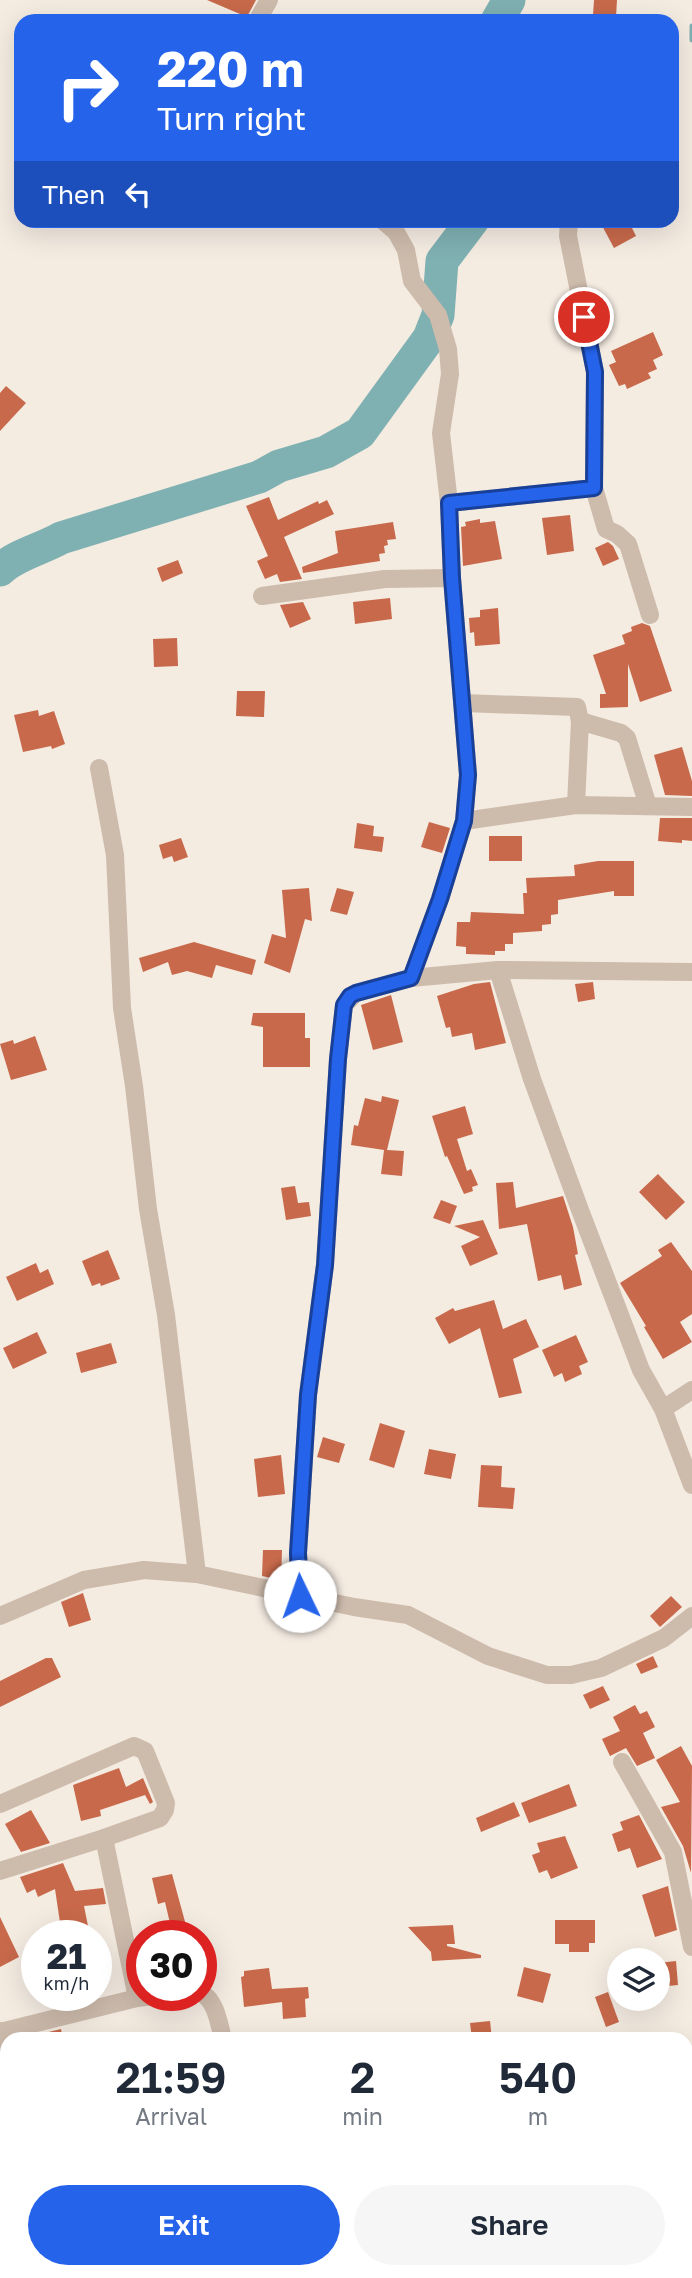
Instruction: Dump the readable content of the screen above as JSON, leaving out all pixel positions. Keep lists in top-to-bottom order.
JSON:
{
  "page": {
    "turn": ["220 m", "Turn right"],
    "then": "Then",
    "speed": "21 km/h",
    "limit": "30",
    "eta": [
      "21:59",
      "Arrival",
      "2",
      "min",
      "540",
      "m"
    ],
    "buttons": ["Exit", "Share"]
  }
}
